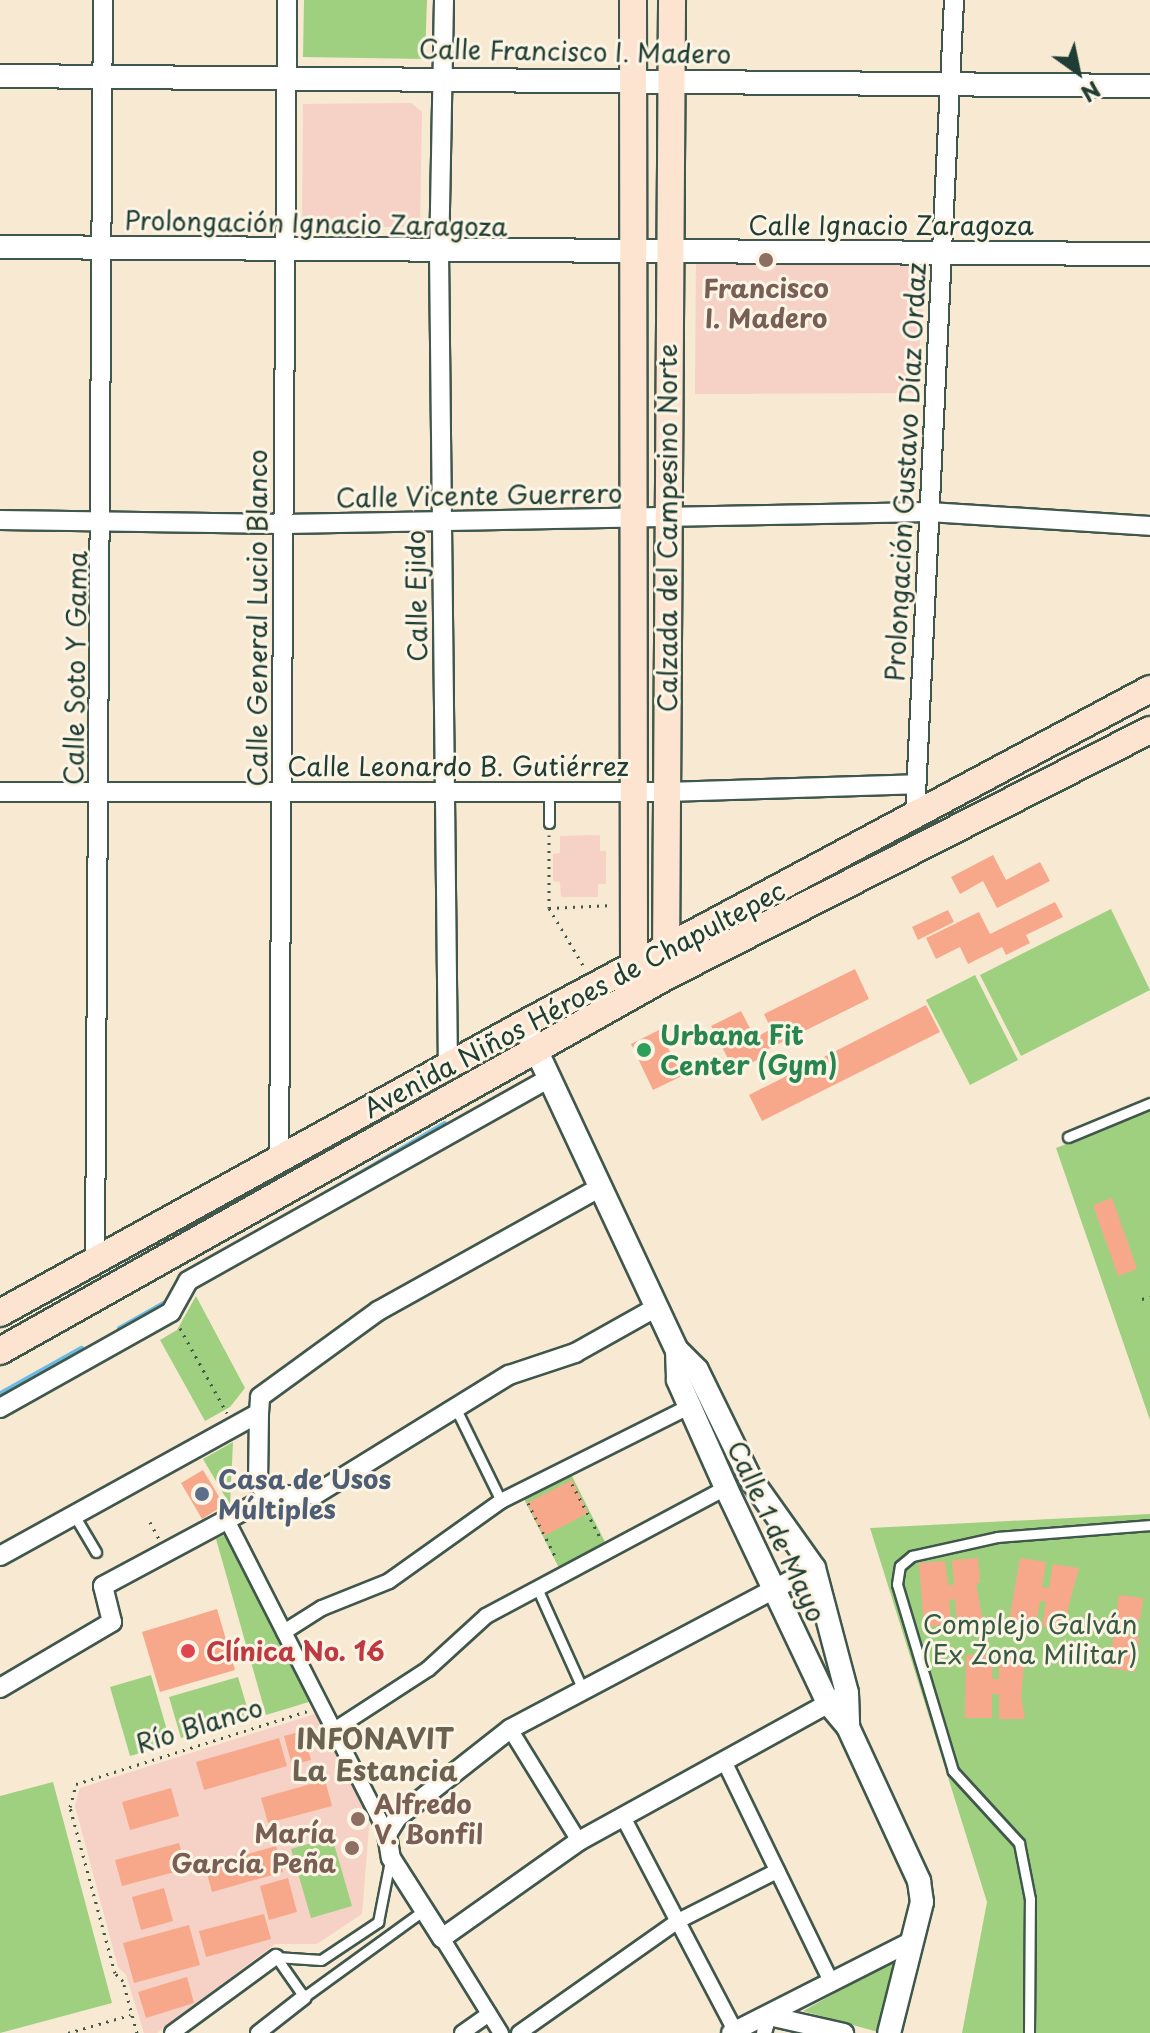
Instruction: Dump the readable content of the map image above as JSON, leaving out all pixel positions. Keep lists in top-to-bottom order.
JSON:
{
  "streets": {
    "main road": ["Calzada del Campesino Norte", "Avenida Niños Héroes de Chapultepec"],
    "street": [
      "Calle Francisco I. Madero",
      "Prolongación Ignacio Zaragoza",
      "Calle Ignacio Zaragoza",
      "Prolongación Gustavo Díaz Ordaz",
      "Calle Vicente Guerrero",
      "Calle Ejido",
      "Calle General Lucio Blanco",
      "Calle Soto Y Gama",
      "Calle Leonardo B. Gutiérrez",
      "Calle 1 de Mayo"
    ],
    "path": ["Río Blanco"]
  },
  "crossings": [
    ["Calle Francisco I. Madero", "Prolongación Gustavo Díaz Ordaz"],
    ["Calle Francisco I. Madero", "Calzada del Campesino Norte"],
    ["Calle Francisco I. Madero", "Calle Ejido"],
    ["Calle Francisco I. Madero", "Calle General Lucio Blanco"],
    ["Calle Francisco I. Madero", "Calle Soto Y Gama"],
    ["Prolongación Ignacio Zaragoza", "Calle Ignacio Zaragoza"],
    ["Prolongación Ignacio Zaragoza", "Calzada del Campesino Norte"],
    ["Prolongación Ignacio Zaragoza", "Calle Ejido"],
    ["Prolongación Ignacio Zaragoza", "Calle General Lucio Blanco"],
    ["Prolongación Ignacio Zaragoza", "Calle Soto Y Gama"],
    ["Calle Ignacio Zaragoza", "Prolongación Gustavo Díaz Ordaz"],
    ["Calle Ignacio Zaragoza", "Calzada del Campesino Norte"],
    ["Prolongación Gustavo Díaz Ordaz", "Calle Vicente Guerrero"],
    ["Prolongación Gustavo Díaz Ordaz", "Calle Leonardo B. Gutiérrez"],
    ["Prolongación Gustavo Díaz Ordaz", "Avenida Niños Héroes de Chapultepec"],
    ["Calle Vicente Guerrero", "Calzada del Campesino Norte"],
    ["Calle Vicente Guerrero", "Calle Ejido"],
    ["Calle Vicente Guerrero", "Calle General Lucio Blanco"],
    ["Calle Vicente Guerrero", "Calle Soto Y Gama"],
    ["Calzada del Campesino Norte", "Calle Leonardo B. Gutiérrez"],
    ["Calzada del Campesino Norte", "Avenida Niños Héroes de Chapultepec"],
    ["Calle Ejido", "Calle Leonardo B. Gutiérrez"],
    ["Calle Ejido", "Avenida Niños Héroes de Chapultepec"],
    ["Calle General Lucio Blanco", "Calle Leonardo B. Gutiérrez"],
    ["Calle General Lucio Blanco", "Avenida Niños Héroes de Chapultepec"],
    ["Calle Soto Y Gama", "Calle Leonardo B. Gutiérrez"],
    ["Calle Soto Y Gama", "Avenida Niños Héroes de Chapultepec"],
    ["Avenida Niños Héroes de Chapultepec", "Calle 1 de Mayo"]
  ],
  "districts": ["INFONAVIT La Estancia"],
  "parks": ["Complejo Galván (Ex Zona Militar)"],
  "places": [
    "Francisco I. Madero",
    "Urbana Fit Center (Gym)",
    "Casa de Usos Múltiples",
    "Clínica No. 16",
    "Alfredo V. Bonfil",
    "María García Peña"
  ],
  "north": "bottom right"
}
